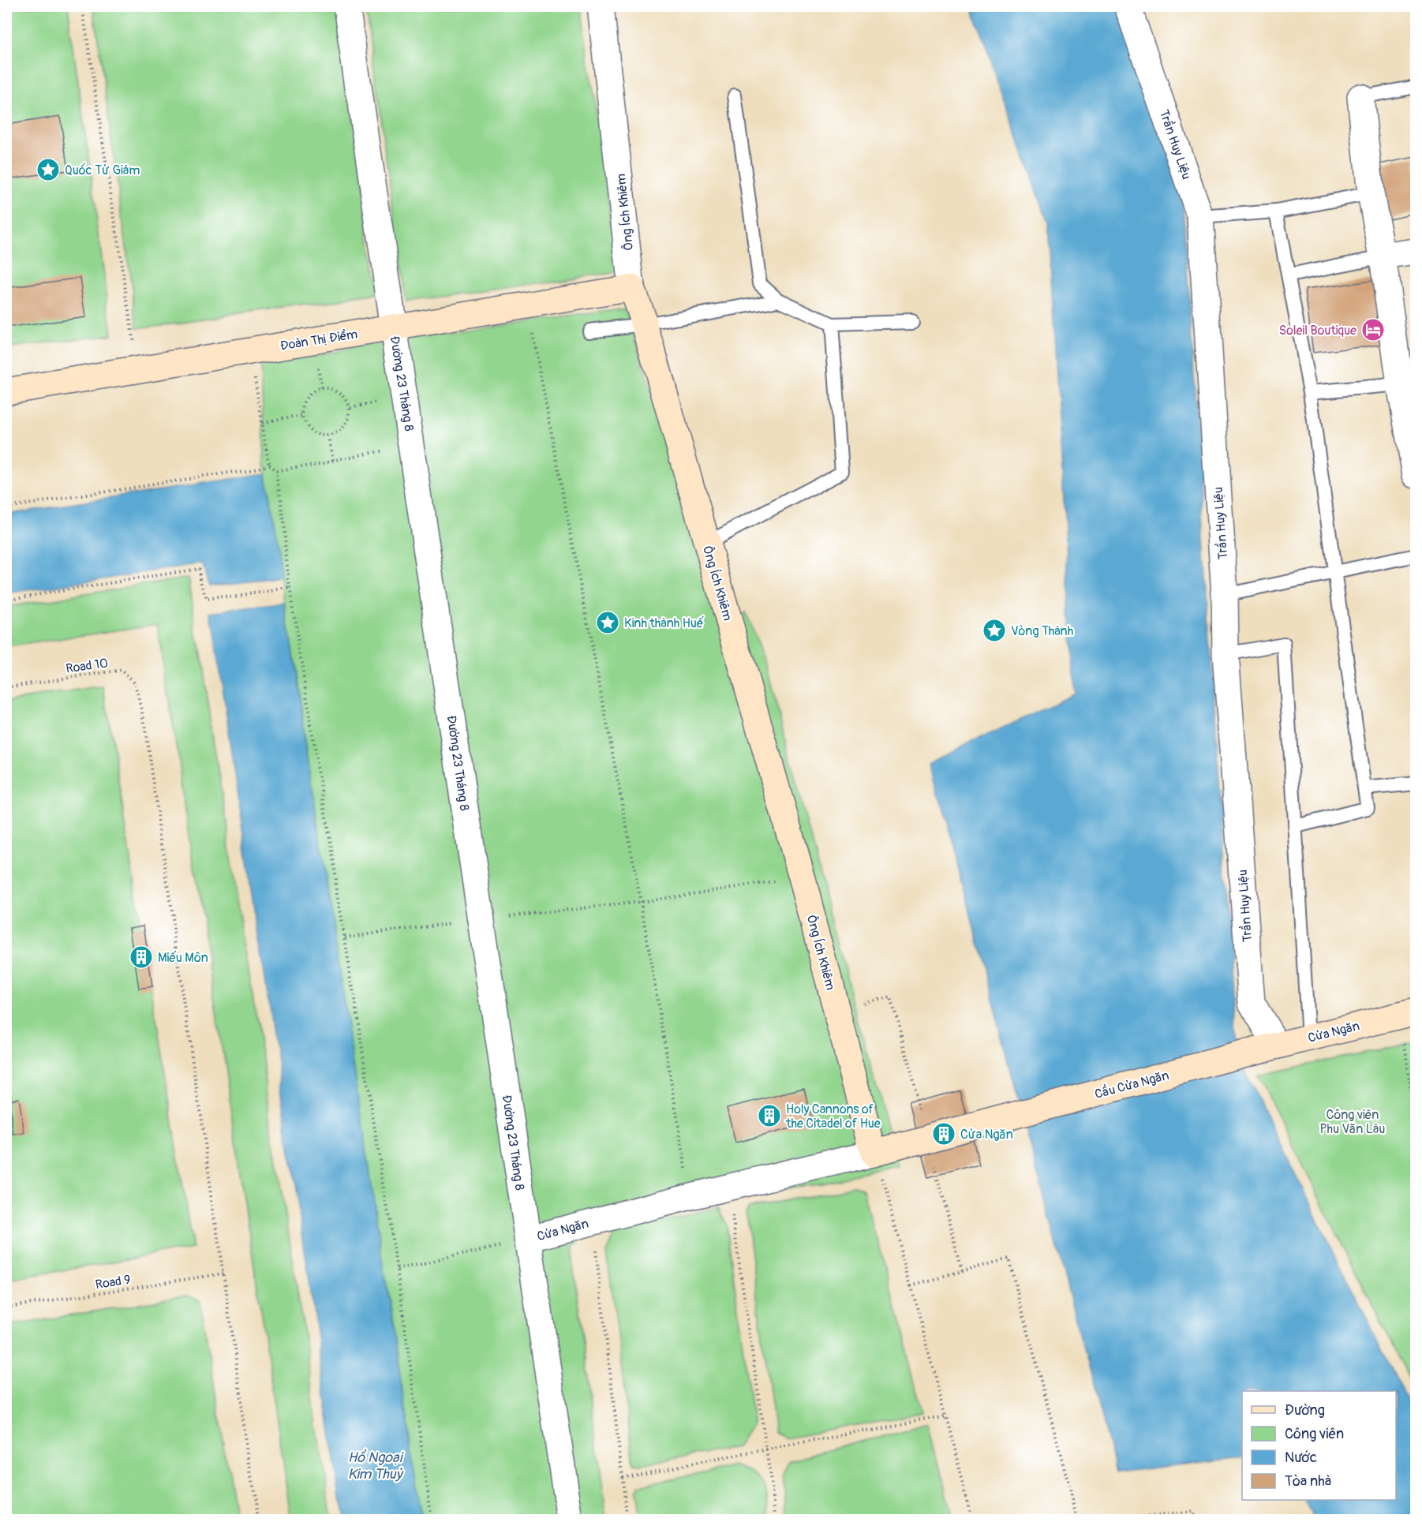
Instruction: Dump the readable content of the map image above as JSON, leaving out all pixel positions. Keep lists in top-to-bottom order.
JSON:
{
  "streets": {
    "street": [
      "Trần Huy Liệu",
      "Ông Ích Khiêm",
      "Đoàn Thị Điểm",
      "Đường 23 Tháng 8",
      "Cửa Ngăn",
      "Cầu Cửa Ngăn"
    ],
    "path": ["Road 10", "Road 9"]
  },
  "crossings": [
    ["Trần Huy Liệu", "Cửa Ngăn"],
    ["Ông Ích Khiêm", "Đoàn Thị Điểm"],
    ["Ông Ích Khiêm", "Cửa Ngăn"],
    ["Đoàn Thị Điểm", "Đường 23 Tháng 8"],
    ["Đường 23 Tháng 8", "Cửa Ngăn"],
    ["Road 10", "Road 9"],
    ["Cửa Ngăn", "Cầu Cửa Ngăn"]
  ],
  "water": ["Hồ Ngoại Kim Thuỷ"],
  "parks": ["Công viên Phu Văn Lâu"],
  "places": {
    "place": ["Quốc Tử Giám", "Kinh thành Huế", "Vòng Thành"],
    "hotel": ["Soleil Boutique"],
    "building": ["Miếu Môn", "Holy Cannons of the Citadel of Hue", "Cửa Ngăn"]
  },
  "legend": [
    "Đường",
    "Công viên",
    "Nước",
    "Tòa nhà"
  ]
}
